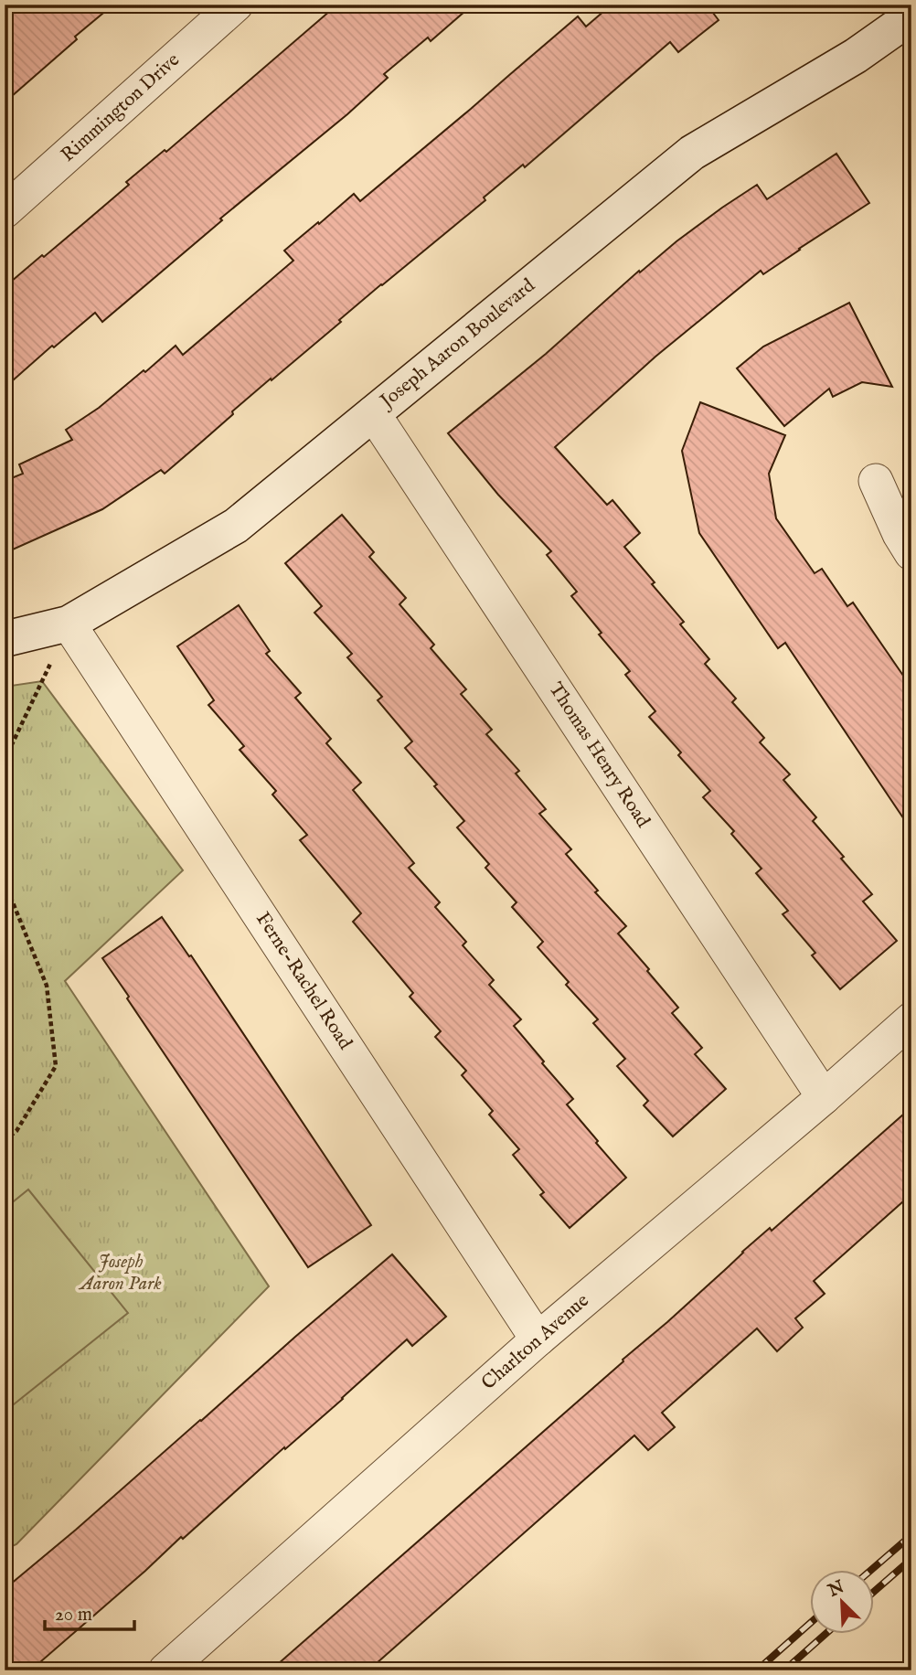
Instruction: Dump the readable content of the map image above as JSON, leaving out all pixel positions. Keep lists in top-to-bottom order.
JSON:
{
  "streets": {
    "street": [
      "Rimmington Drive",
      "Joseph Aaron Boulevard",
      "Thomas Henry Road",
      "Ferne-Rachel Road",
      "Charlton Avenue"
    ]
  },
  "crossings": [
    ["Joseph Aaron Boulevard", "Thomas Henry Road"],
    ["Joseph Aaron Boulevard", "Ferne-Rachel Road"],
    ["Thomas Henry Road", "Charlton Avenue"],
    ["Ferne-Rachel Road", "Charlton Avenue"]
  ],
  "parks": ["Joseph Aaron Park"],
  "scale_bar": "20 m",
  "north": "top left"
}
